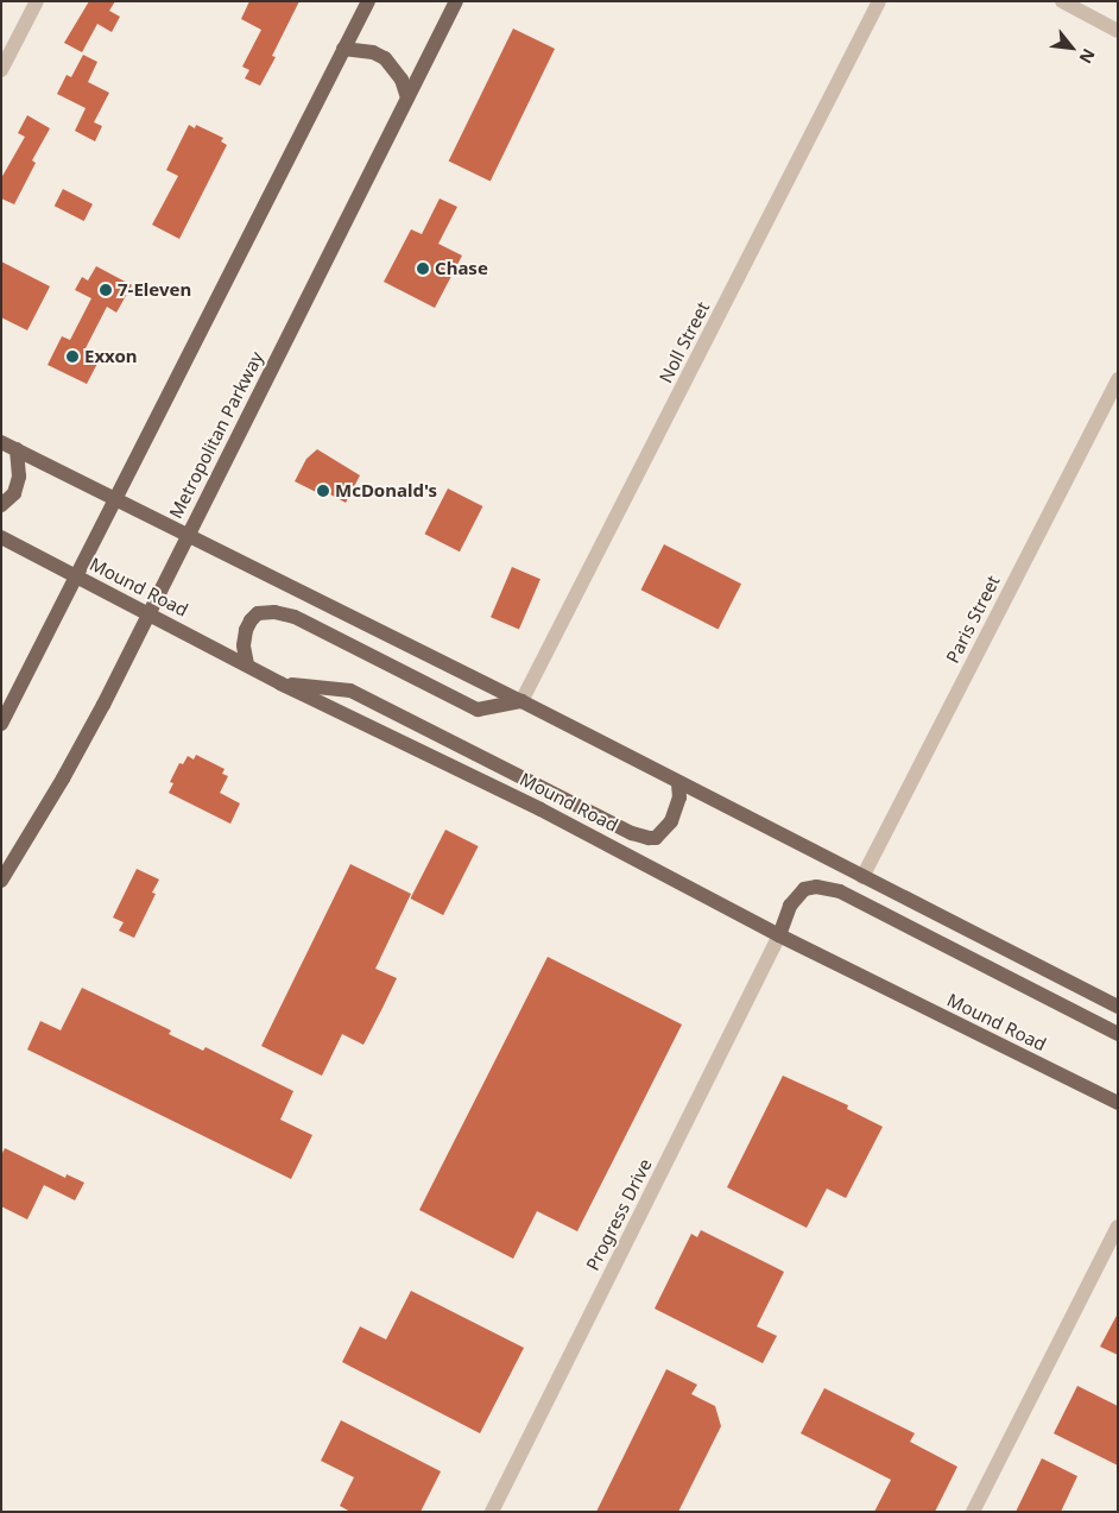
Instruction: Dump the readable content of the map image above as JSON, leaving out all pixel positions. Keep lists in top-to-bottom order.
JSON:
{
  "streets": {
    "main road": ["Metropolitan Parkway", "Mound Road"],
    "street": ["Noll Street", "Paris Street", "Progress Drive"]
  },
  "crossings": [
    ["Metropolitan Parkway", "Mound Road"],
    ["Mound Road", "Progress Drive"]
  ],
  "places": [
    "Chase",
    "7-Eleven",
    "Exxon",
    "McDonald's"
  ],
  "north": "bottom right"
}
